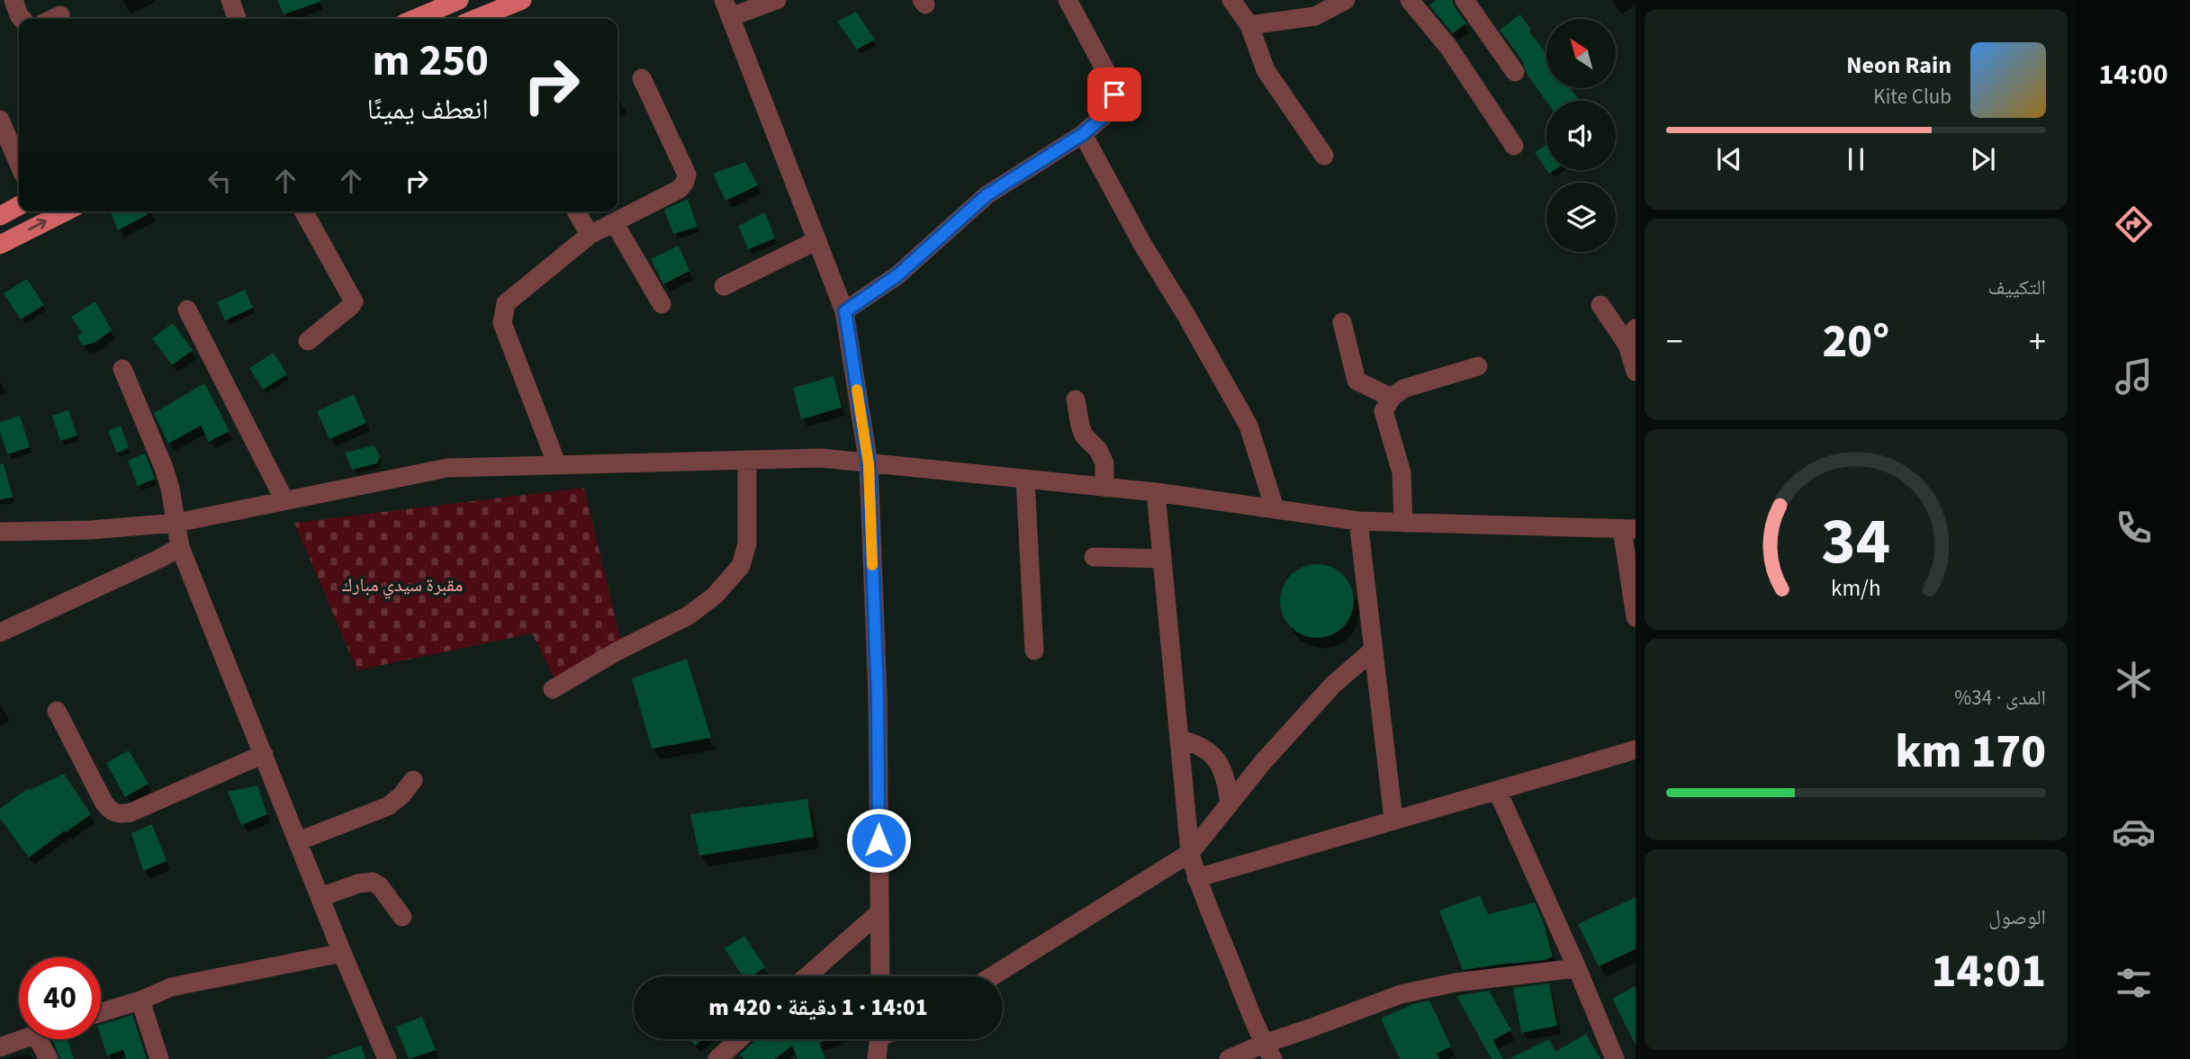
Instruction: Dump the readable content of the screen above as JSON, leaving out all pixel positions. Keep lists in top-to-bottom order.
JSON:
{
  "parks": ["مقبرة سيدي مبارك"],
  "north": "top left",
  "page": {
    "tabs": "14:00",
    "turn": ["250 m", "انعطف يمينًا"],
    "song": ["Neon Rain", "Kite Club"],
    "tile": [
      "التكييف",
      ["المدى · 34%", "170 km"],
      ["الوصول", "14:01"]
    ],
    "heat": ["−", "20°", "+"],
    "limit": "40",
    "trip": "14:01 · 1 دقيقة · 420 m",
    "gauge": ["34", "km/h"]
  }
}
